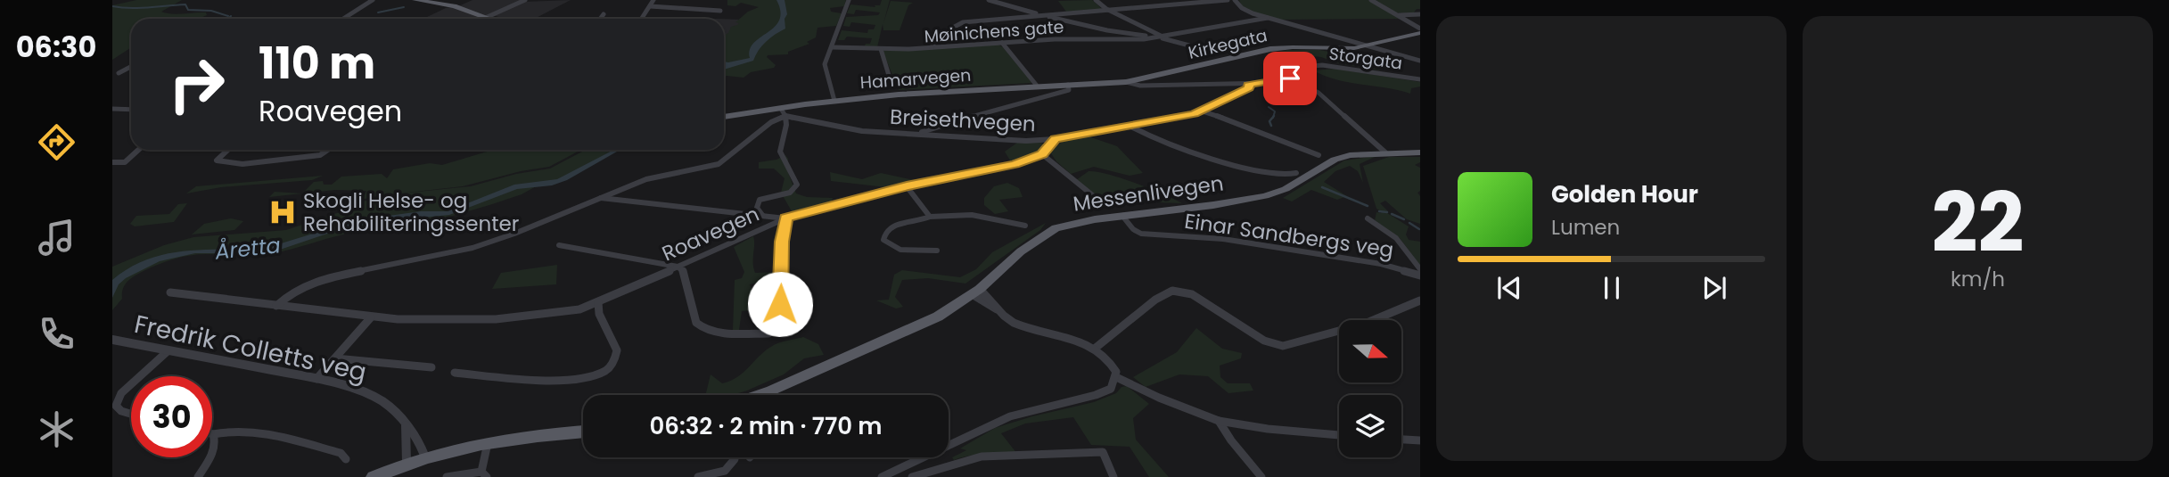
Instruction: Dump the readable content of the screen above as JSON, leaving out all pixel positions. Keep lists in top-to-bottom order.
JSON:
{
  "streets": {
    "main road": ["Kirkegata", "Hamarvegen", "Messenlivegen"],
    "street": [
      "Møinichens gate",
      "Storgata",
      "Breisethvegen",
      "Roavegen",
      "Einar Sandbergs veg",
      "Fredrik Colletts veg"
    ]
  },
  "crossings": [
    ["Kirkegata", "Storgata"],
    ["Kirkegata", "Hamarvegen"],
    ["Storgata", "Hamarvegen"],
    ["Storgata", "Breisethvegen"],
    ["Hamarvegen", "Breisethvegen"],
    ["Messenlivegen", "Einar Sandbergs veg"]
  ],
  "water": ["Åretta"],
  "places": {
    "hospital": ["Skogli Helse- og Rehabiliteringssenter"]
  },
  "north": "right",
  "page": {
    "tabs": "06:30",
    "tile": ["22", "km/h"],
    "turn": ["110 m", "Roavegen"],
    "song": ["Golden Hour", "Lumen"],
    "limit": "30",
    "trip": "06:32 · 2 min · 770 m"
  }
}
